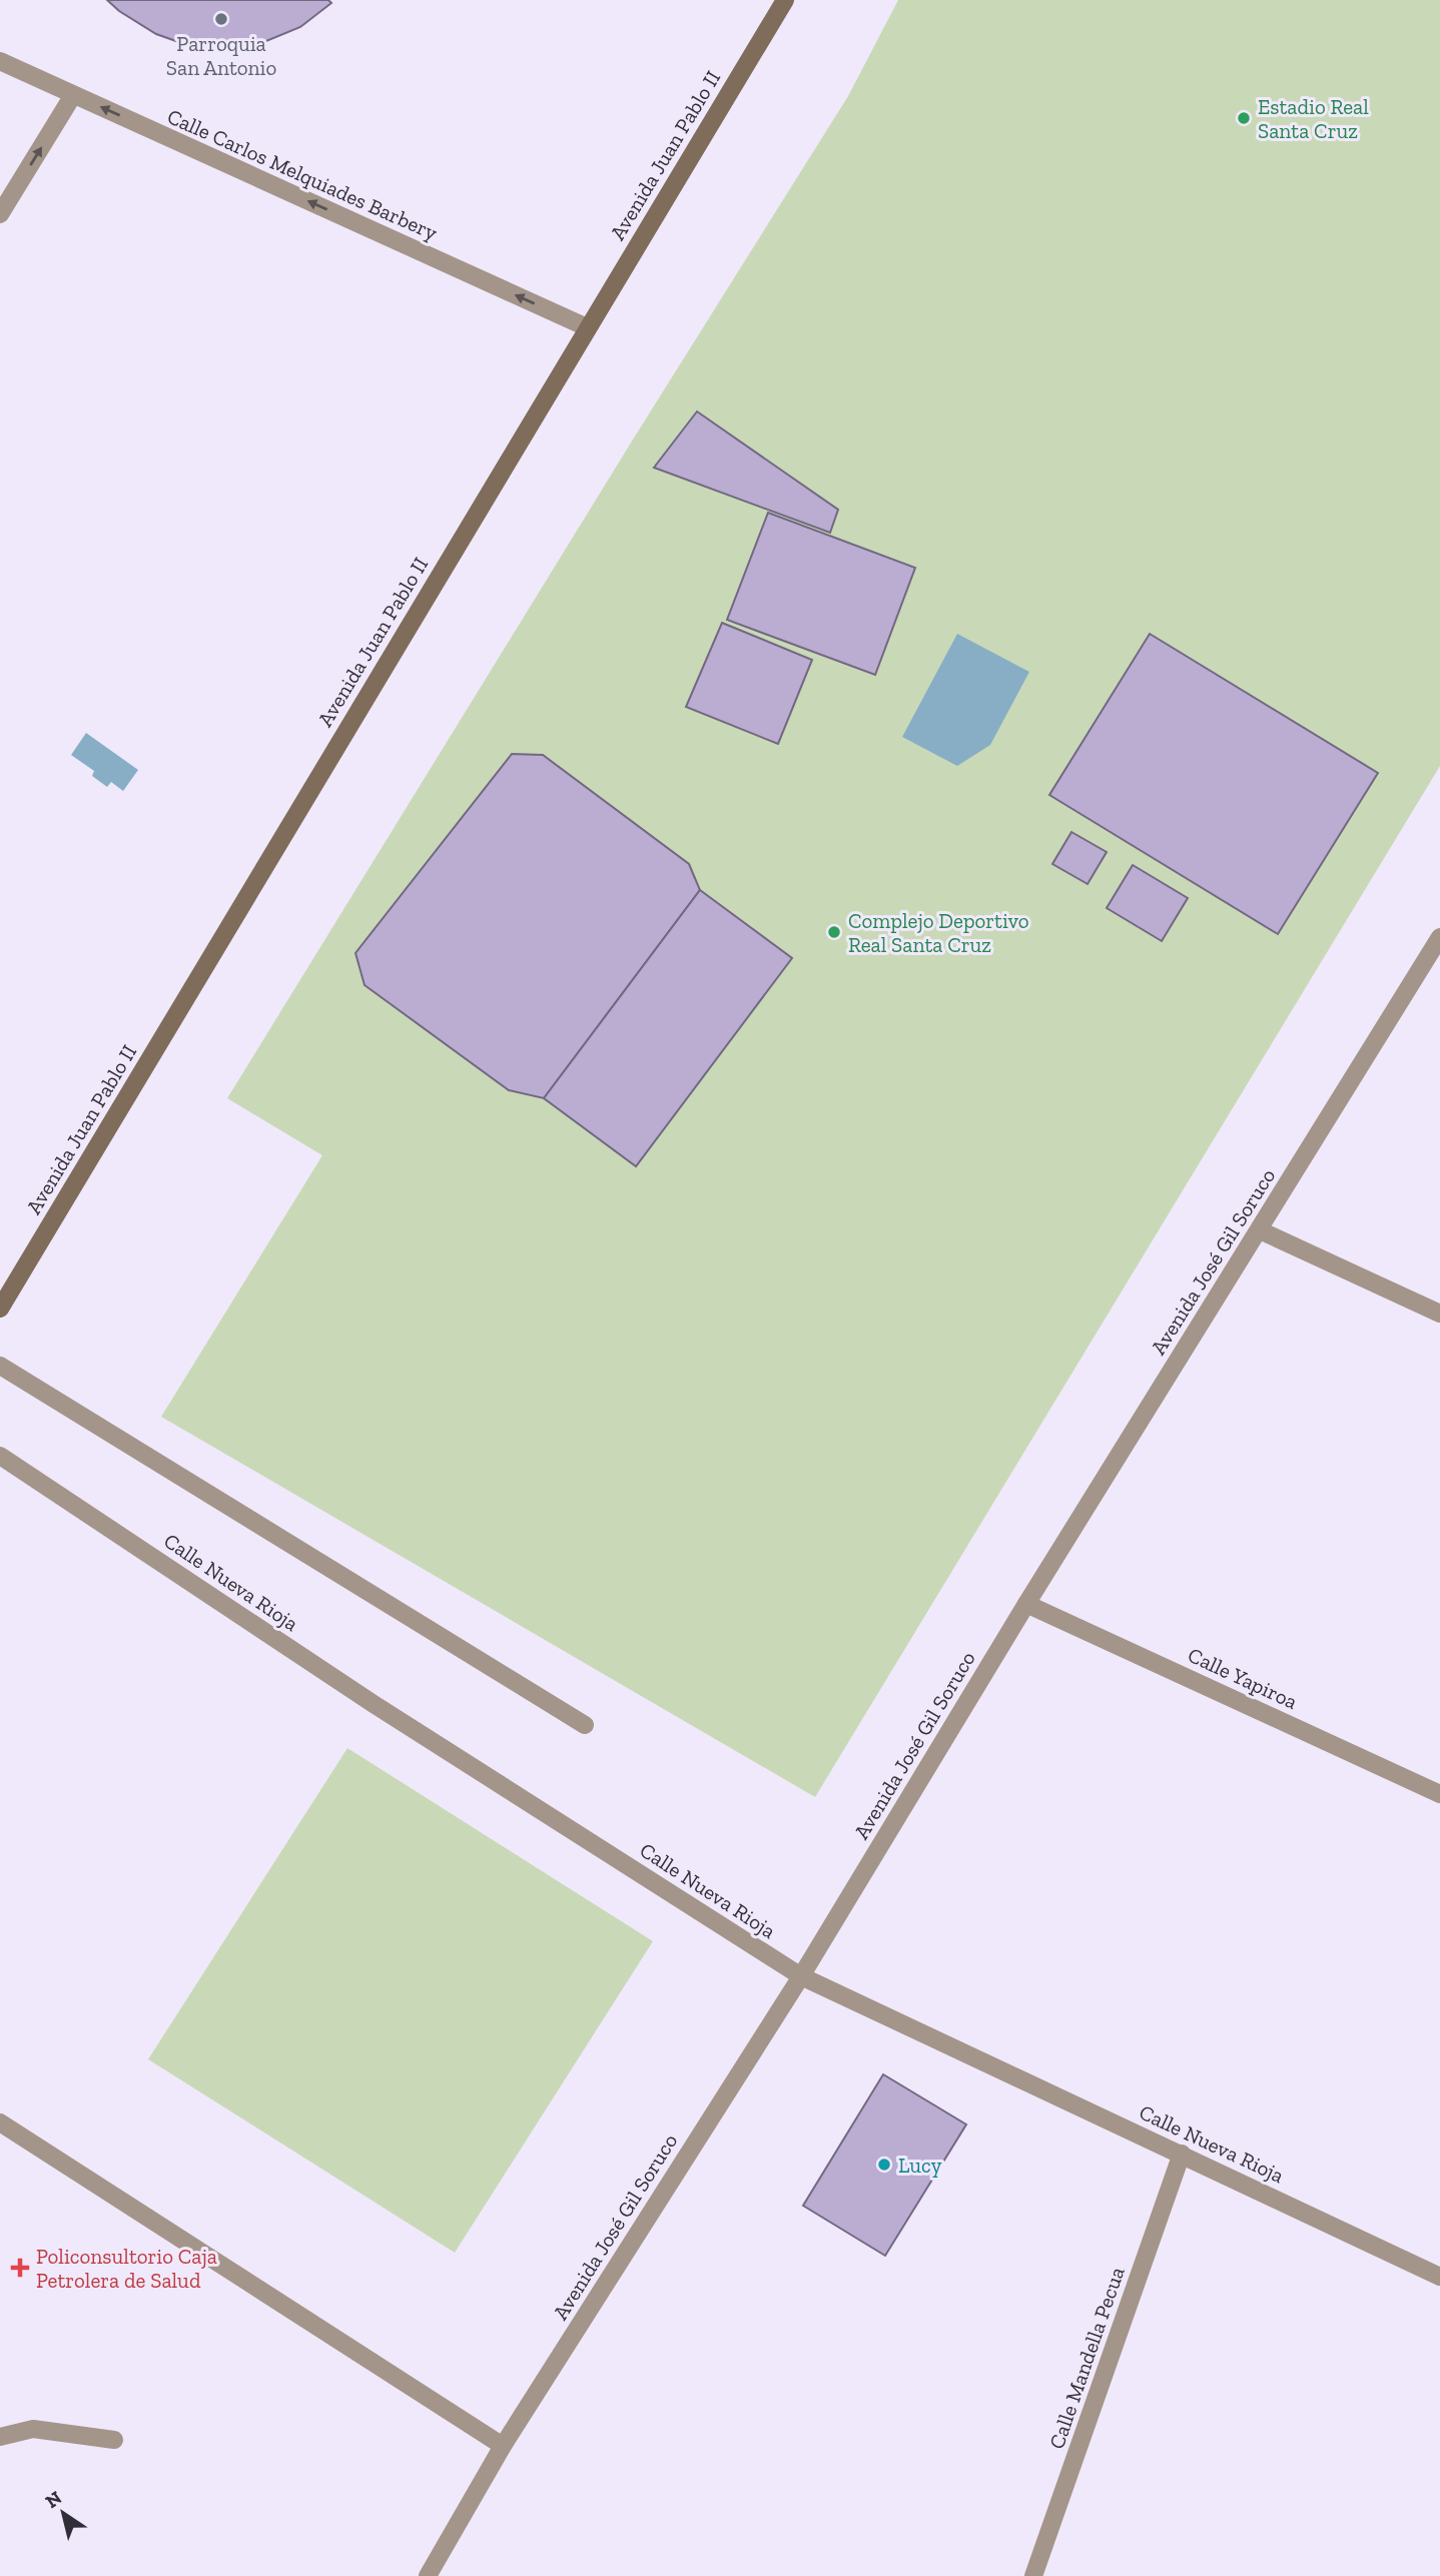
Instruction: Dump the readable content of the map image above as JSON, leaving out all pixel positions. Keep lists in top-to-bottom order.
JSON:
{
  "streets": {
    "street": [
      "Avenida Juan Pablo II",
      "Calle Carlos Melquiades Barbery",
      "Avenida José Gil Soruco",
      "Calle Nueva Rioja",
      "Calle Yapiroa",
      "Calle Mandella Pecua"
    ]
  },
  "crossings": [
    ["Avenida Juan Pablo II", "Calle Carlos Melquiades Barbery"],
    ["Avenida José Gil Soruco", "Calle Nueva Rioja"],
    ["Avenida José Gil Soruco", "Calle Yapiroa"],
    ["Calle Nueva Rioja", "Calle Mandella Pecua"]
  ],
  "one_way": ["Calle Carlos Melquiades Barbery"],
  "places": {
    "other": [
      "Parroquia San Antonio",
      "Estadio Real Santa Cruz",
      "Complejo Deportivo Real Santa Cruz",
      "Lucy"
    ],
    "health": ["Policonsultorio Caja Petrolera de Salud"]
  },
  "north": "top left"
}
